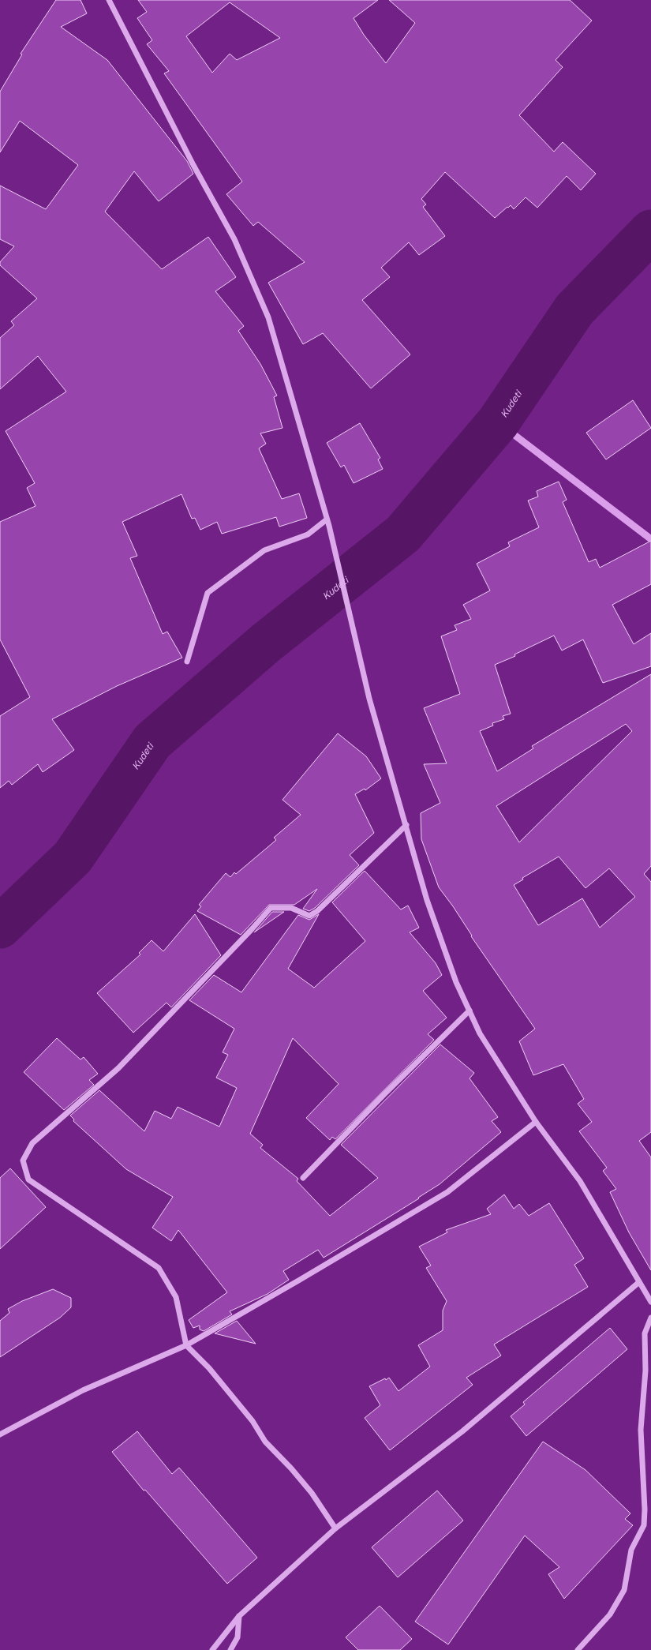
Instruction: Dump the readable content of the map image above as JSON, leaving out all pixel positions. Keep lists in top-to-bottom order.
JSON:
{
  "water": ["Kudeti"]
}
